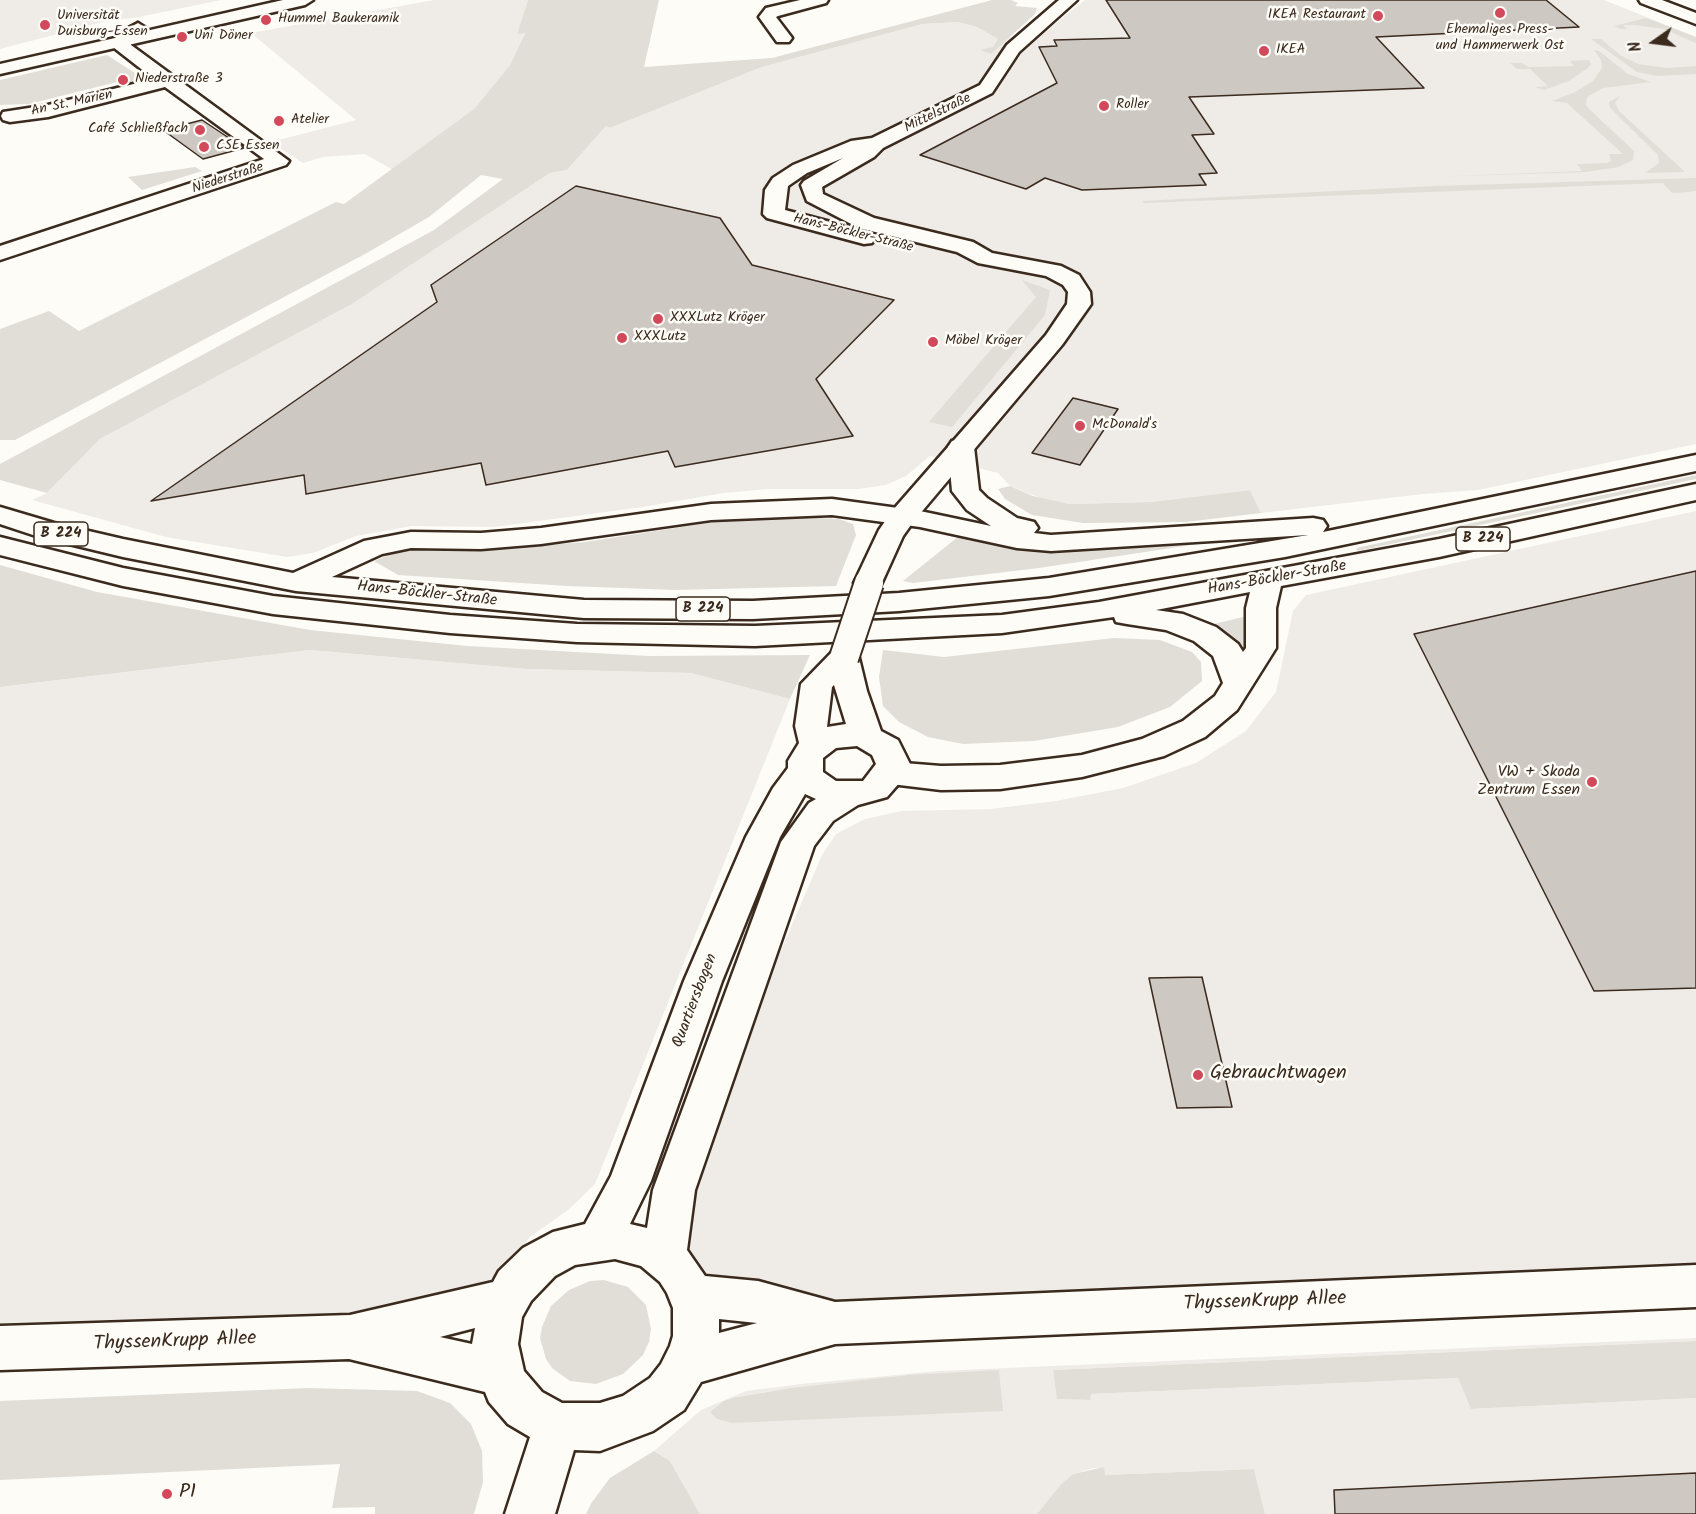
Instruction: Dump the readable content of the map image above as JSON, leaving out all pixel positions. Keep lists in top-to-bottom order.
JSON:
{
  "streets": {
    "street": [
      "An St. Marien",
      "Mittelstraße",
      "Niederstraße",
      "Hans-Böckler-Straße",
      "B 224",
      "Quartiersbogen",
      "ThyssenKrupp Allee"
    ]
  },
  "crossings": [
    ["An St. Marien", "Niederstraße"],
    ["Mittelstraße", "Hans-Böckler-Straße"],
    ["Hans-Böckler-Straße", "Quartiersbogen"],
    ["Quartiersbogen", "ThyssenKrupp Allee"]
  ],
  "places": [
    "Ehemaliges Press- und Hammerwerk Ost",
    "IKEA Restaurant",
    "Hummel Baukeramik",
    "Universität Duisburg-Essen",
    "Uni Döner",
    "IKEA",
    "Niederstraße 3",
    "Roller",
    "Atelier",
    "Café Schließfach",
    "CSE Essen",
    "XXXLutz Kröger",
    "XXXLutz",
    "Möbel Kröger",
    "McDonald's",
    "VW + Skoda Zentrum Essen",
    "Gebrauchtwagen",
    "P1"
  ],
  "north": "left"
}
